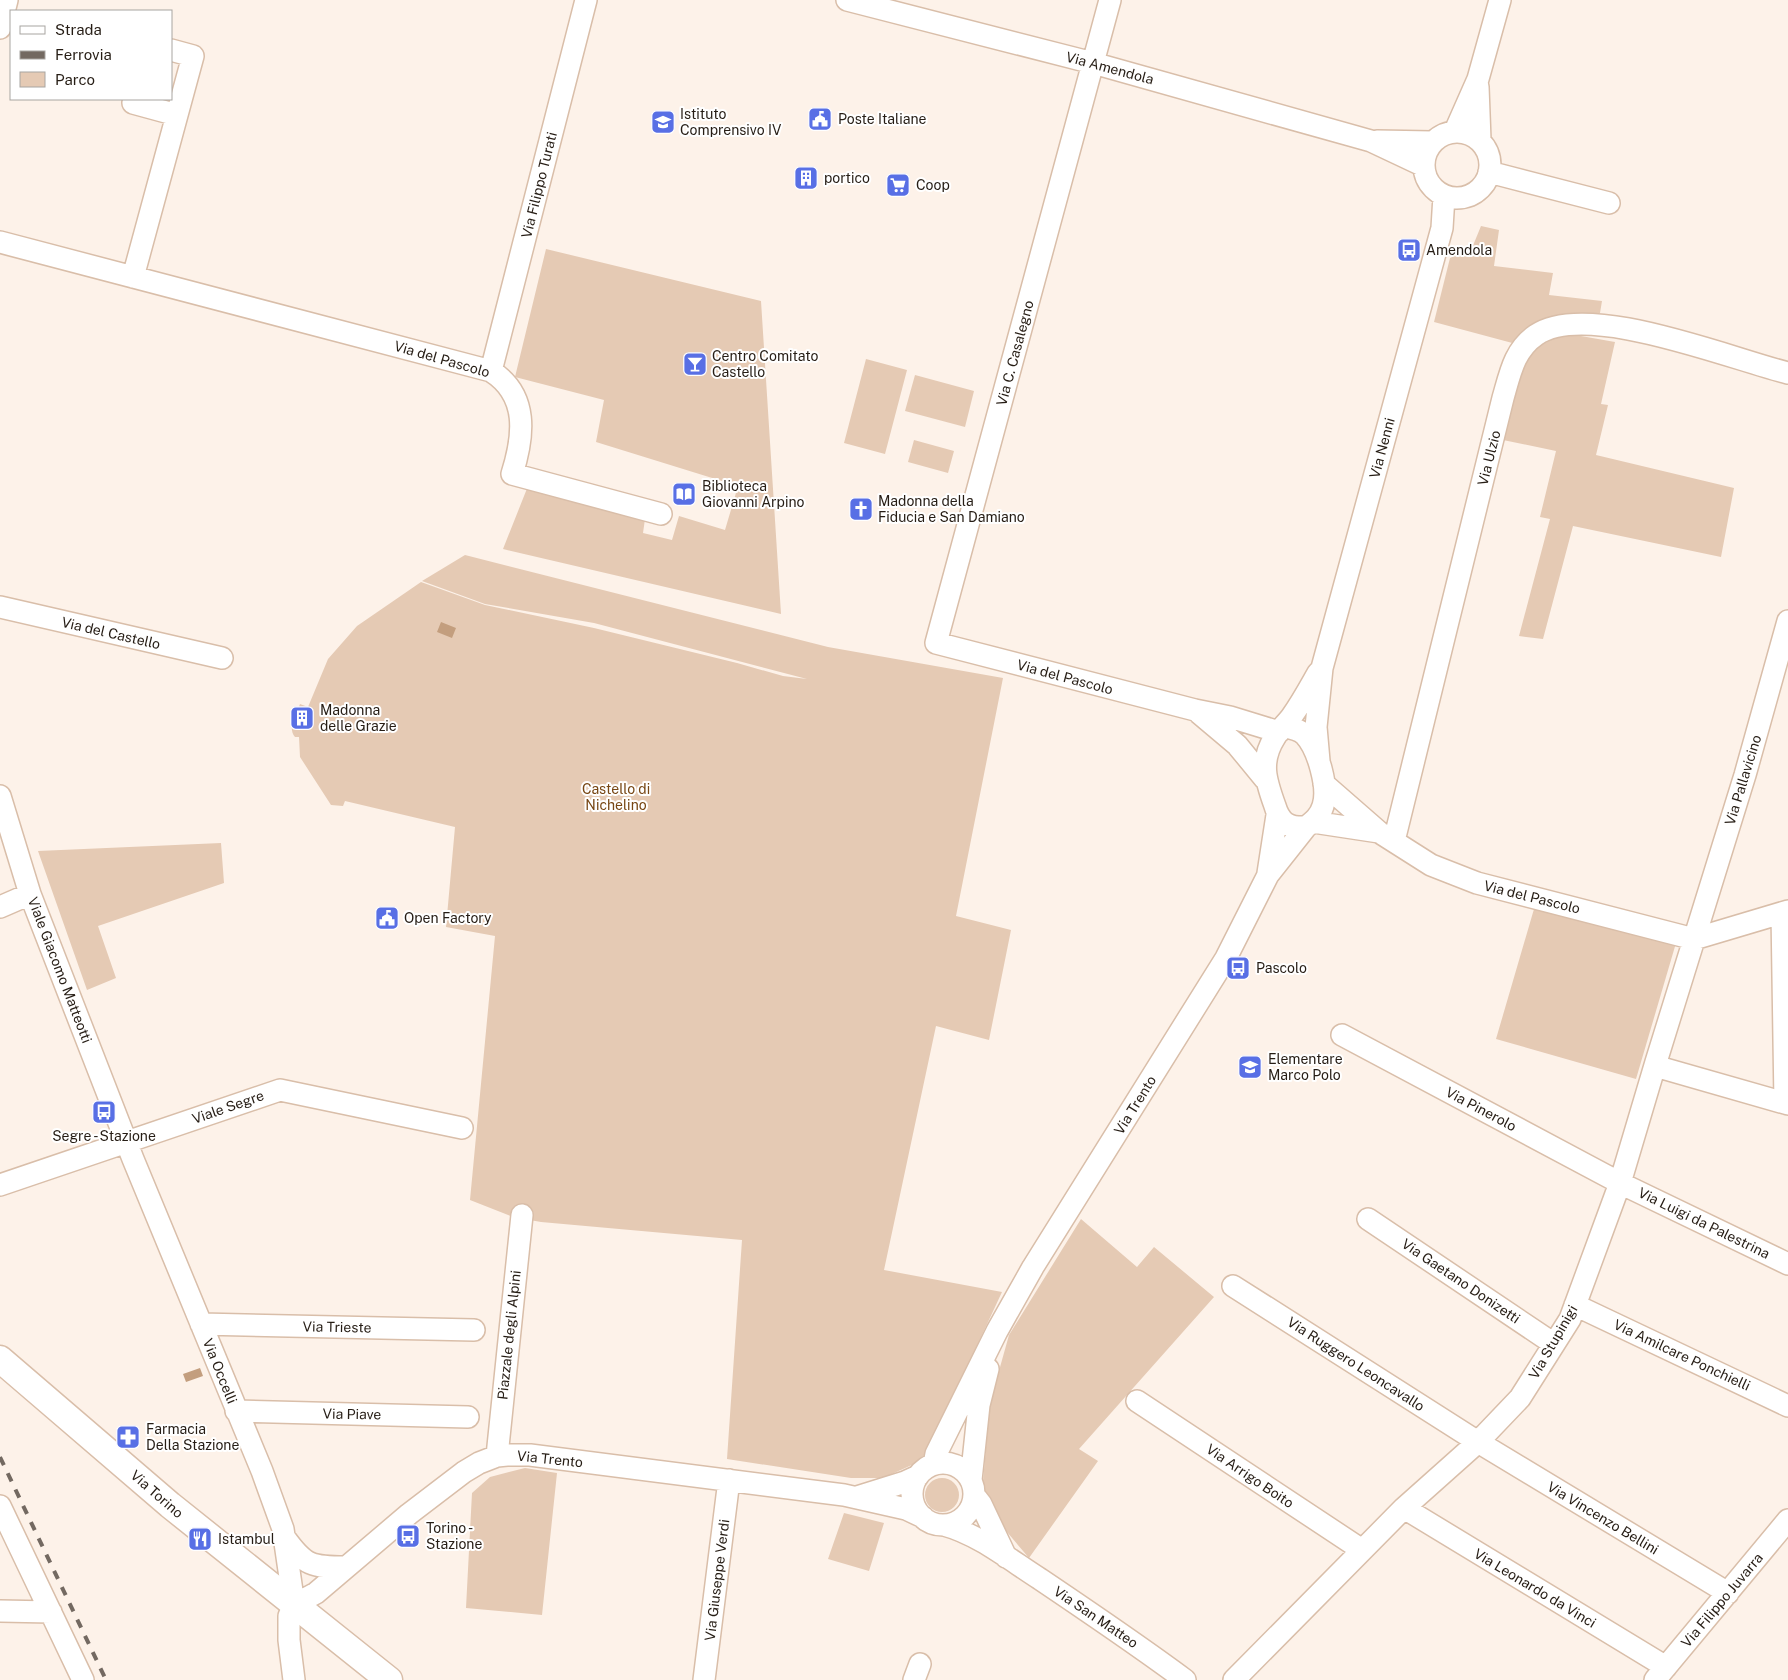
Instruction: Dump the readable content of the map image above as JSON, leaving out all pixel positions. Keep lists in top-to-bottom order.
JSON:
{
  "streets": {
    "main road": ["Via Torino"],
    "street": [
      "Via Amendola",
      "Via Filippo Turati",
      "Via C. Casalegno",
      "Via del Pascolo",
      "Via Nenni",
      "Via Ulzio",
      "Via del Castello",
      "Via Pallavicino",
      "Viale Giacomo Matteotti",
      "Via Trento",
      "Viale Segre",
      "Via Pinerolo",
      "Via Luigi da Palestrina",
      "Via Gaetano Donizetti",
      "Via Trieste",
      "Piazzale degli Alpini",
      "Via Stupinigi",
      "Via Amilcare Ponchielli",
      "Via Ruggero Leoncavallo",
      "Via Occelli",
      "Via Piave",
      "Via Arrigo Boito",
      "Via Vincenzo Bellini",
      "Via Giuseppe Verdi",
      "Via Leonardo da Vinci",
      "Via Filippo Juvarra",
      "Via San Matteo"
    ]
  },
  "crossings": [
    ["Via Amendola", "Via C. Casalegno"],
    ["Via Amendola", "Via Nenni"],
    ["Via Filippo Turati", "Via del Pascolo"],
    ["Via C. Casalegno", "Via del Pascolo"],
    ["Via del Pascolo", "Via Nenni"],
    ["Via del Pascolo", "Via Ulzio"],
    ["Via del Pascolo", "Via Pallavicino"],
    ["Via del Pascolo", "Via Trento"],
    ["Via del Pascolo", "Via Stupinigi"],
    ["Via Nenni", "Via Trento"],
    ["Via Pallavicino", "Via Stupinigi"],
    ["Viale Giacomo Matteotti", "Viale Segre"],
    ["Viale Giacomo Matteotti", "Via Occelli"],
    ["Via Trento", "Piazzale degli Alpini"],
    ["Via Trento", "Via Occelli"],
    ["Via Trento", "Via Torino"],
    ["Via Trento", "Via Giuseppe Verdi"],
    ["Via Trento", "Via San Matteo"],
    ["Viale Segre", "Via Occelli"],
    ["Via Pinerolo", "Via Luigi da Palestrina"],
    ["Via Pinerolo", "Via Stupinigi"],
    ["Via Luigi da Palestrina", "Via Stupinigi"],
    ["Via Gaetano Donizetti", "Via Stupinigi"],
    ["Via Trieste", "Via Occelli"],
    ["Via Stupinigi", "Via Amilcare Ponchielli"],
    ["Via Stupinigi", "Via Ruggero Leoncavallo"],
    ["Via Stupinigi", "Via Arrigo Boito"],
    ["Via Stupinigi", "Via Vincenzo Bellini"],
    ["Via Stupinigi", "Via Leonardo da Vinci"],
    ["Via Ruggero Leoncavallo", "Via Vincenzo Bellini"],
    ["Via Occelli", "Via Piave"],
    ["Via Occelli", "Via Torino"],
    ["Via Vincenzo Bellini", "Via Filippo Juvarra"],
    ["Via Leonardo da Vinci", "Via Filippo Juvarra"]
  ],
  "parks": ["Castello di Nichelino"],
  "places": {
    "public building": ["Poste Italiane", "Open Factory"],
    "school or university": ["Istituto Comprensivo IV", "Elementare Marco Polo"],
    "building": ["portico", "Madonna delle Grazie"],
    "supermarket": ["Coop"],
    "bus stop": [
      "Amendola",
      "Pascolo",
      "Segre - Stazione",
      "Torino - Stazione"
    ],
    "bar": ["Centro Comitato Castello"],
    "library": ["Biblioteca Giovanni Arpino"],
    "church": ["Madonna della Fiducia e San Damiano"],
    "pharmacy": ["Farmacia Della Stazione"],
    "restaurant": ["Istambul"]
  },
  "legend": ["Strada", "Ferrovia", "Parco"]
}
